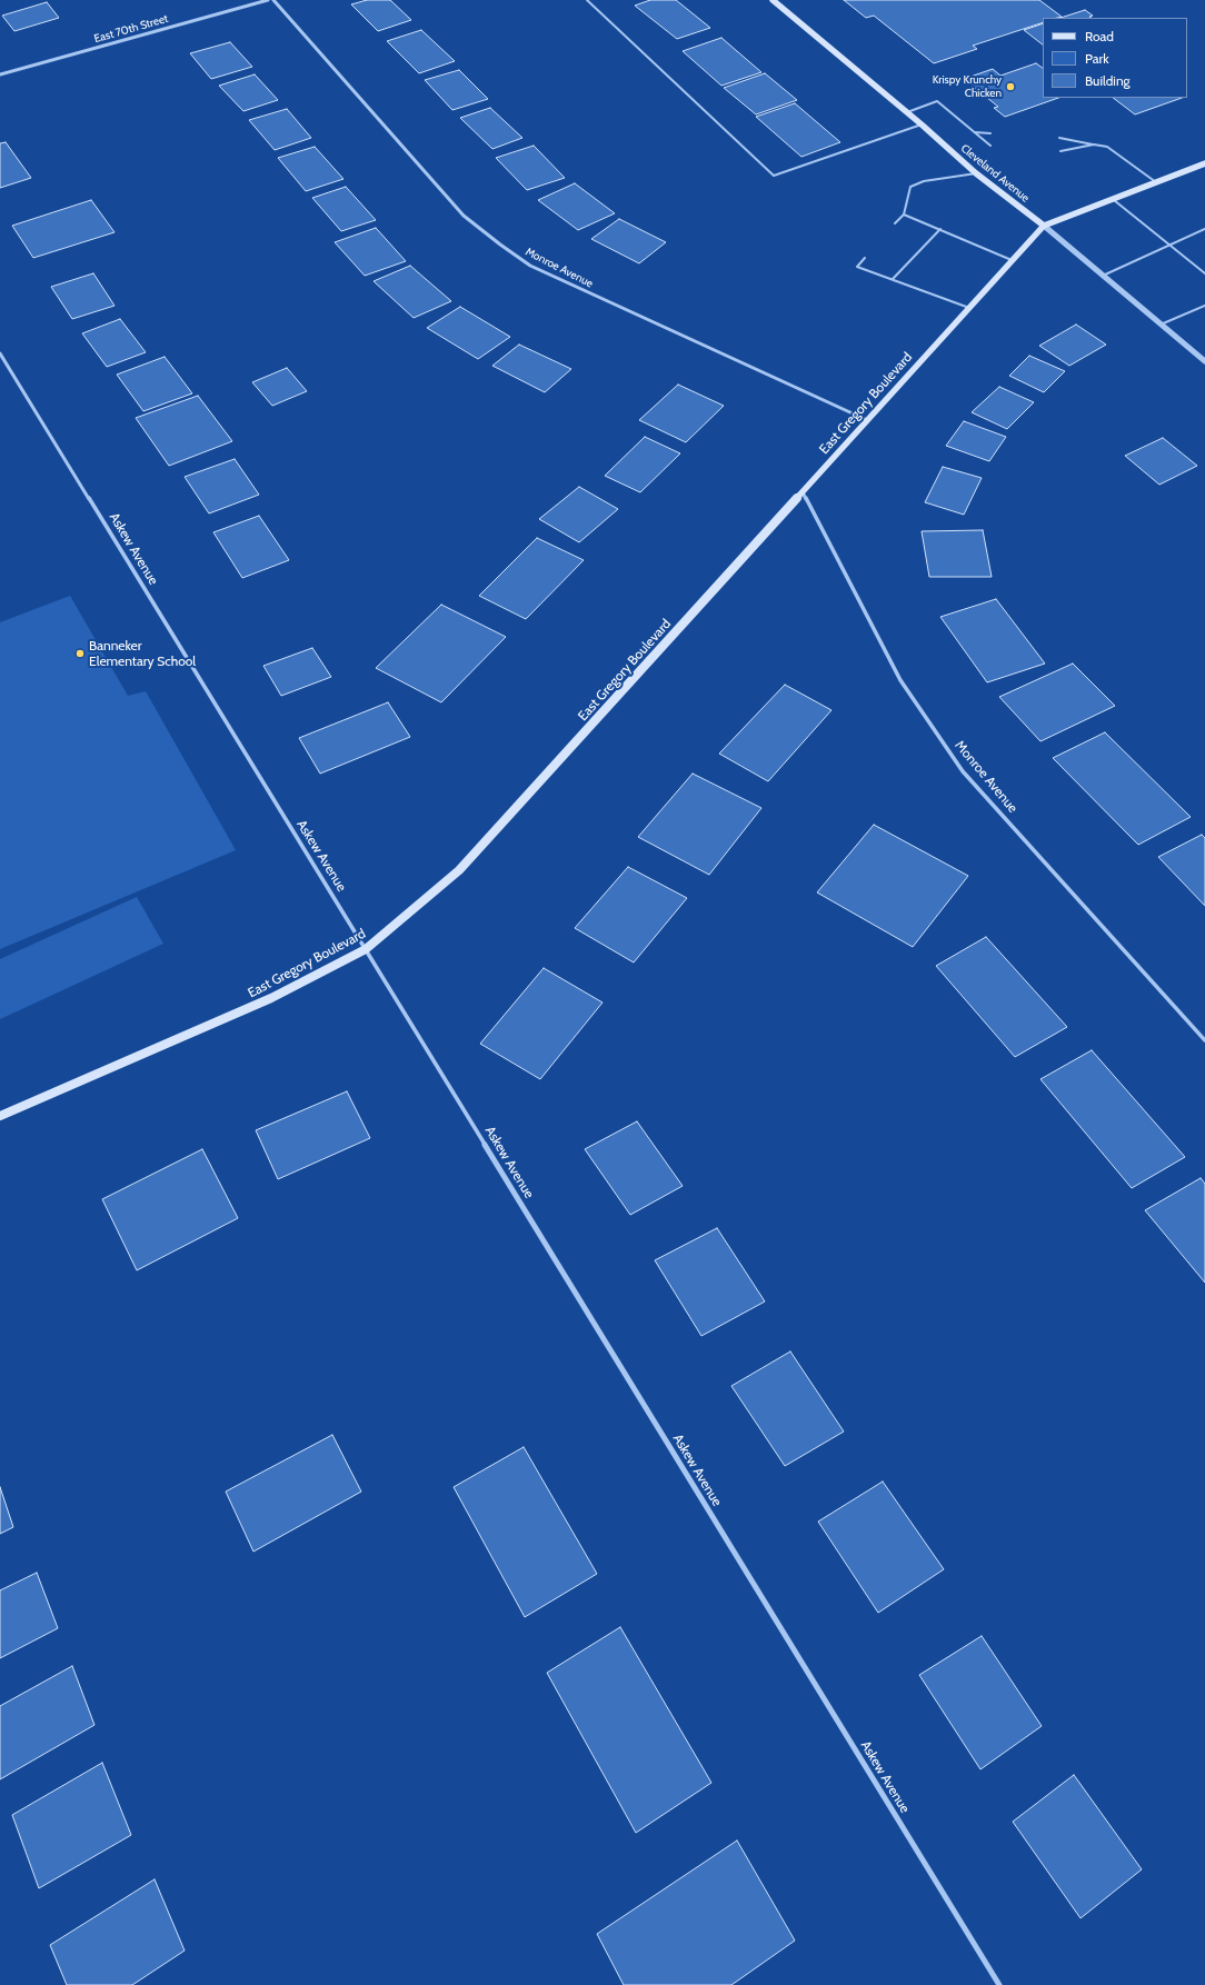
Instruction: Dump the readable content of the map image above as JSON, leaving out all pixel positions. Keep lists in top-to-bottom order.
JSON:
{
  "streets": {
    "main road": ["Cleveland Avenue", "East Gregory Boulevard"],
    "street": ["East 70th Street", "Monroe Avenue", "Askew Avenue"]
  },
  "crossings": [
    ["Cleveland Avenue", "East Gregory Boulevard"],
    ["Monroe Avenue", "East Gregory Boulevard"],
    ["East Gregory Boulevard", "Askew Avenue"]
  ],
  "places": ["Krispy Krunchy Chicken", "Banneker Elementary School"],
  "legend": ["Road", "Park", "Building"]
}
